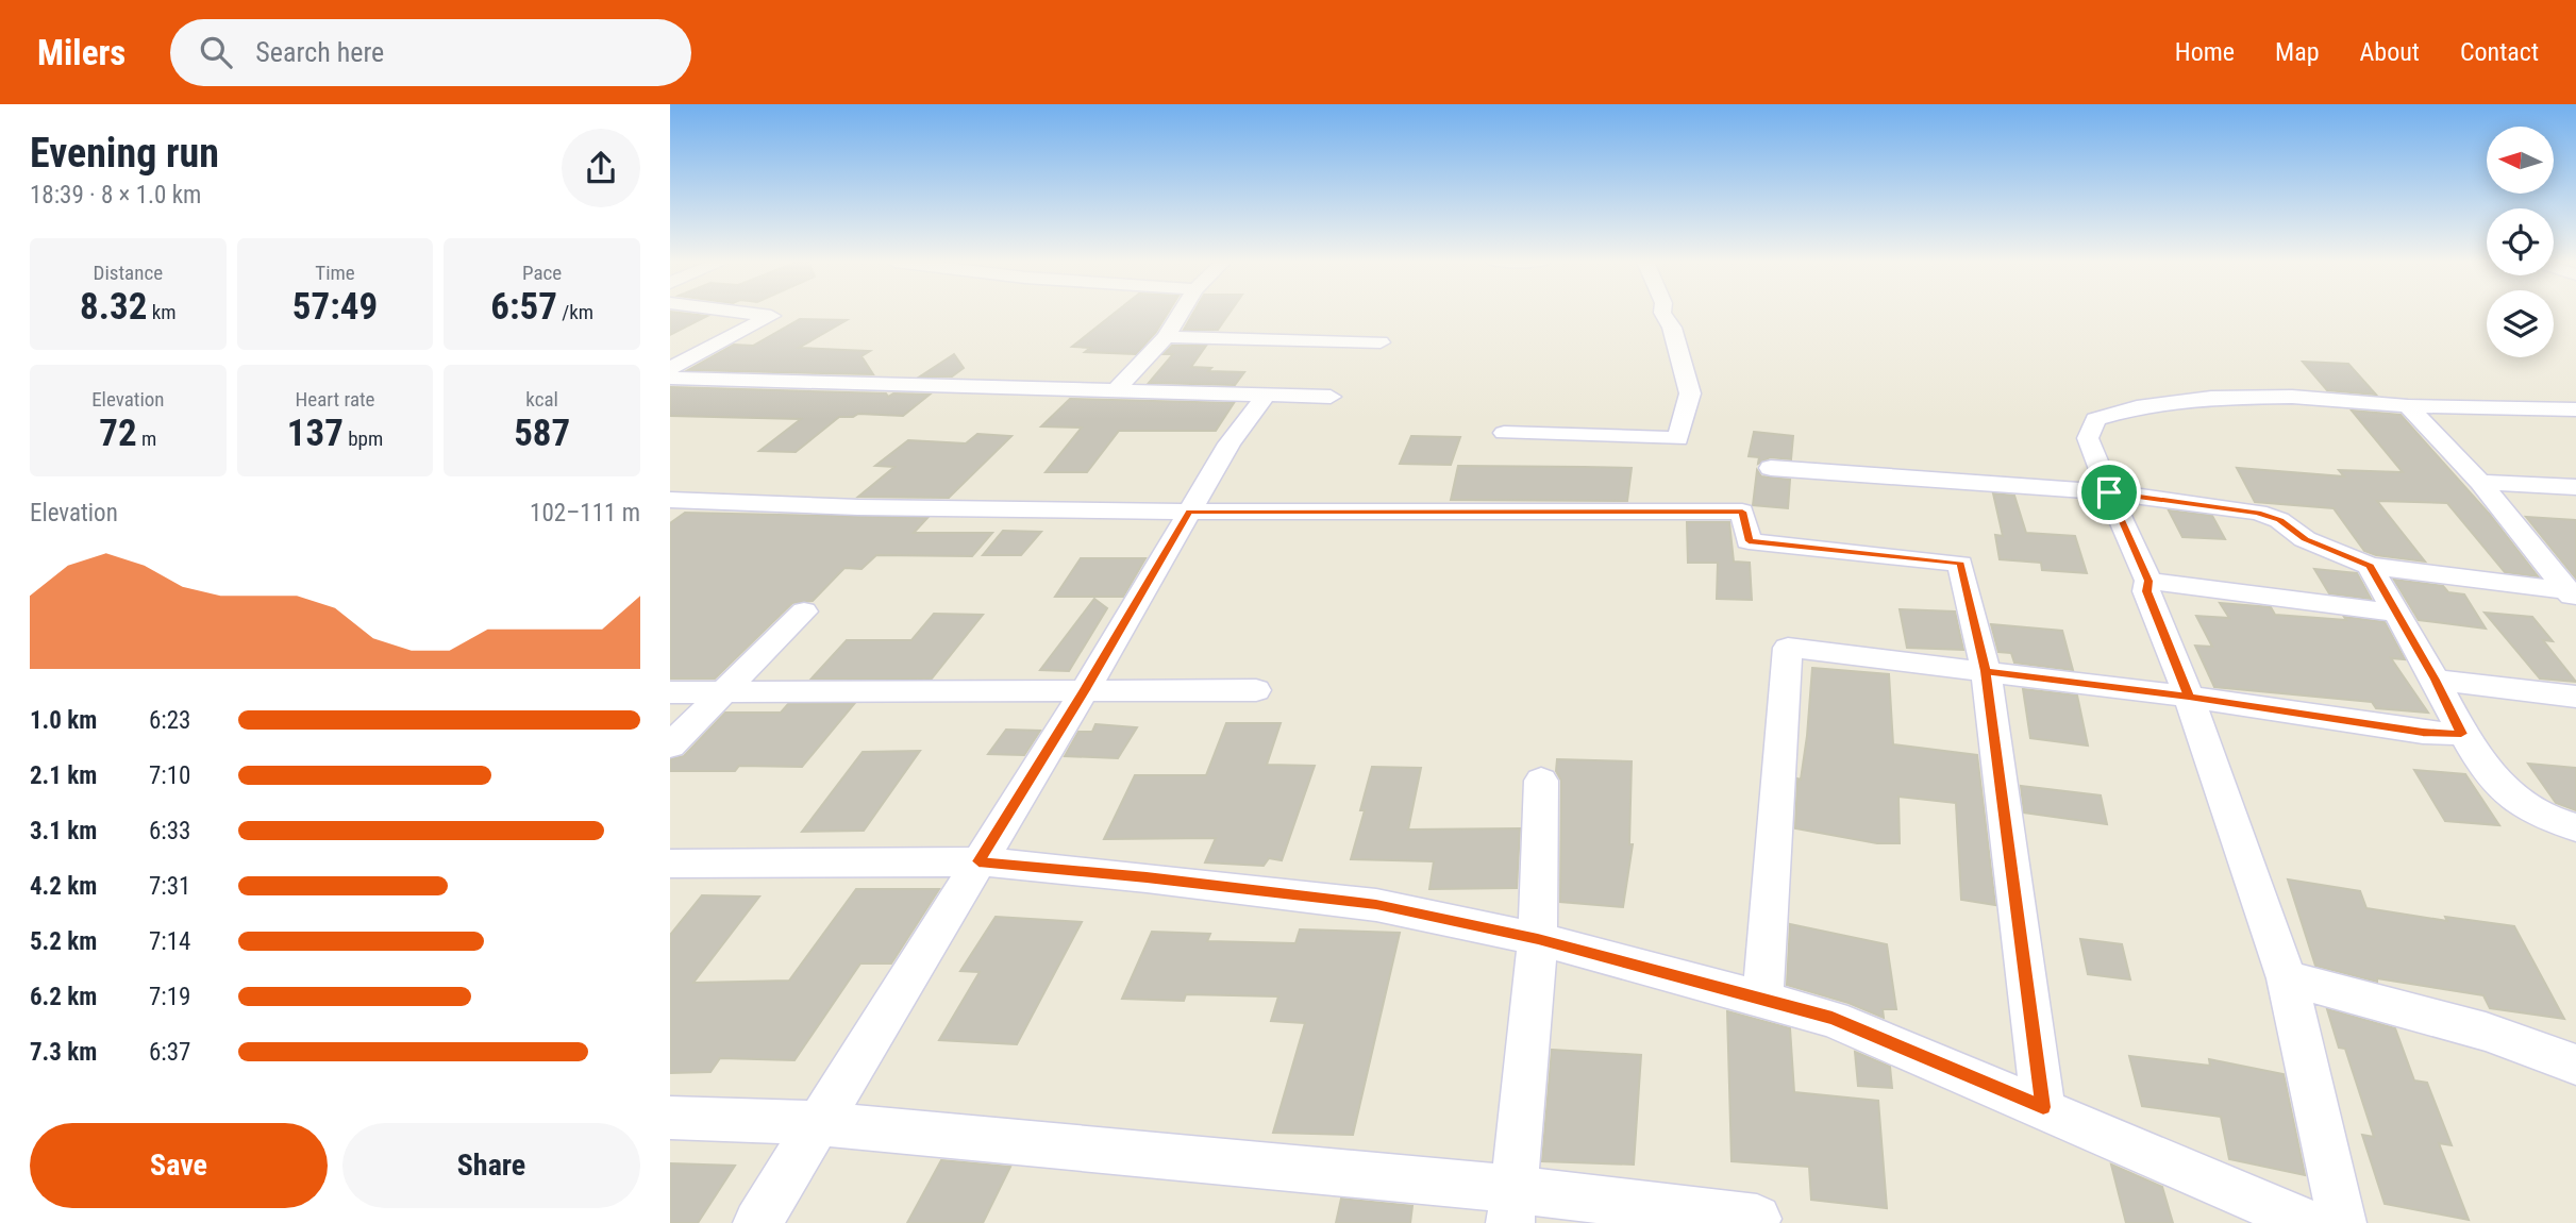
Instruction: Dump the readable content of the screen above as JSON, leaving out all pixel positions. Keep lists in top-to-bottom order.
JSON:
{
  "north": "left",
  "page": {
    "header": "Milers",
    "search": "Search here",
    "nav": [
      "Home",
      "Map",
      "About",
      "Contact"
    ],
    "heading": ["Evening run", "18:39 · 8 × 1.0 km"],
    "stats": [
      ["Distance", "8.32 km"],
      ["Time", "57:49"],
      ["Pace", "6:57 /km"],
      ["Elevation", "72 m"],
      ["Heart rate", "137 bpm"],
      ["kcal", "587"]
    ],
    "chart": ["Elevation", "102–111 m"],
    "list": [
      {
        "name": "1.0 km",
        "note": "6:23"
      },
      {
        "name": "2.1 km",
        "note": "7:10"
      },
      {
        "name": "3.1 km",
        "note": "6:33"
      },
      {
        "name": "4.2 km",
        "note": "7:31"
      },
      {
        "name": "5.2 km",
        "note": "7:14"
      },
      {
        "name": "6.2 km",
        "note": "7:19"
      },
      {
        "name": "7.3 km",
        "note": "6:37"
      }
    ],
    "buttons": ["Save", "Share"]
  }
}
